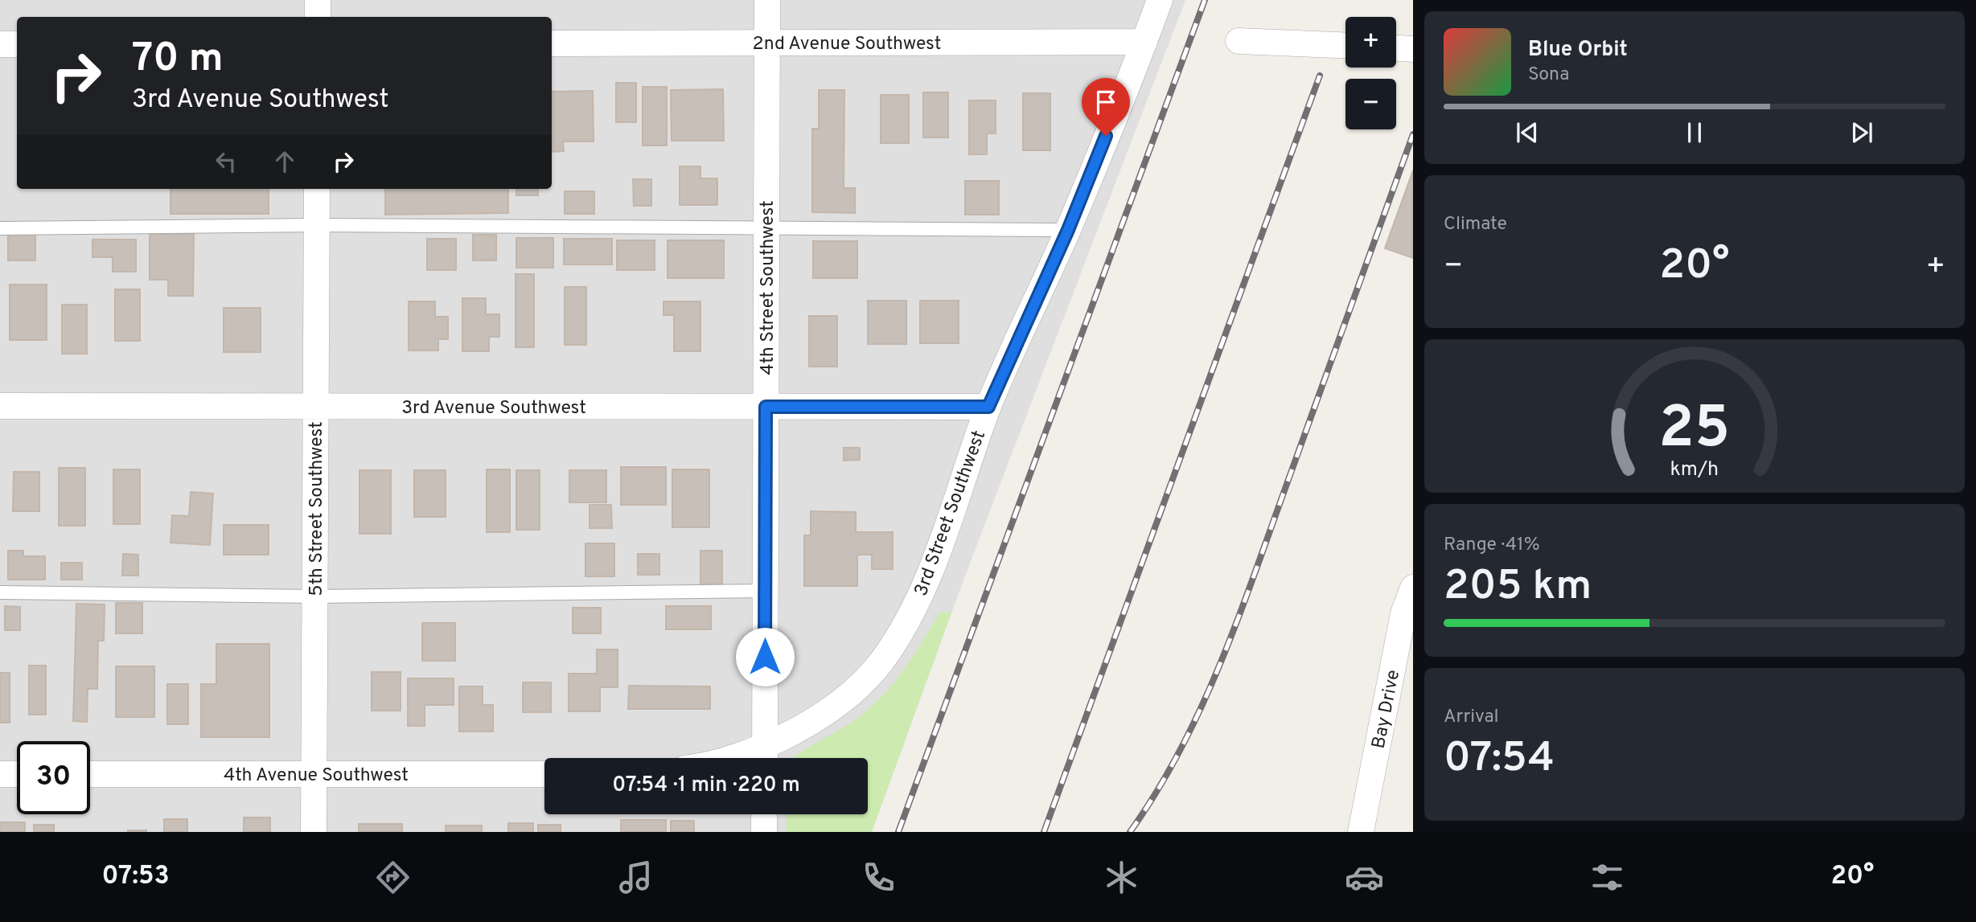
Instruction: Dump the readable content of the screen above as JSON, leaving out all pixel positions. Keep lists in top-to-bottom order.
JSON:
{
  "streets": {
    "street": [
      "2nd Avenue Southwest",
      "4th Street Southwest",
      "3rd Avenue Southwest",
      "5th Street Southwest",
      "3rd Street Southwest",
      "Bay Drive",
      "4th Avenue Southwest"
    ]
  },
  "crossings": [
    ["2nd Avenue Southwest", "4th Street Southwest"],
    ["2nd Avenue Southwest", "3rd Street Southwest"],
    ["4th Street Southwest", "3rd Avenue Southwest"],
    ["4th Street Southwest", "3rd Street Southwest"],
    ["3rd Avenue Southwest", "5th Street Southwest"],
    ["3rd Avenue Southwest", "3rd Street Southwest"],
    ["5th Street Southwest", "4th Avenue Southwest"]
  ],
  "page": {
    "map_buttons": ["+", "−"],
    "turn": ["70 m", "3rd Avenue Southwest"],
    "song": ["Blue Orbit", "Sona"],
    "tile": [
      "Climate",
      ["Range · 41%", "205 km"],
      ["Arrival", "07:54"]
    ],
    "heat": ["−", "20°", "+"],
    "limit": "30",
    "trip": "07:54 · 1 min · 220 m",
    "tabs": ["07:53", "20°"],
    "gauge": ["25", "km/h"]
  }
}
